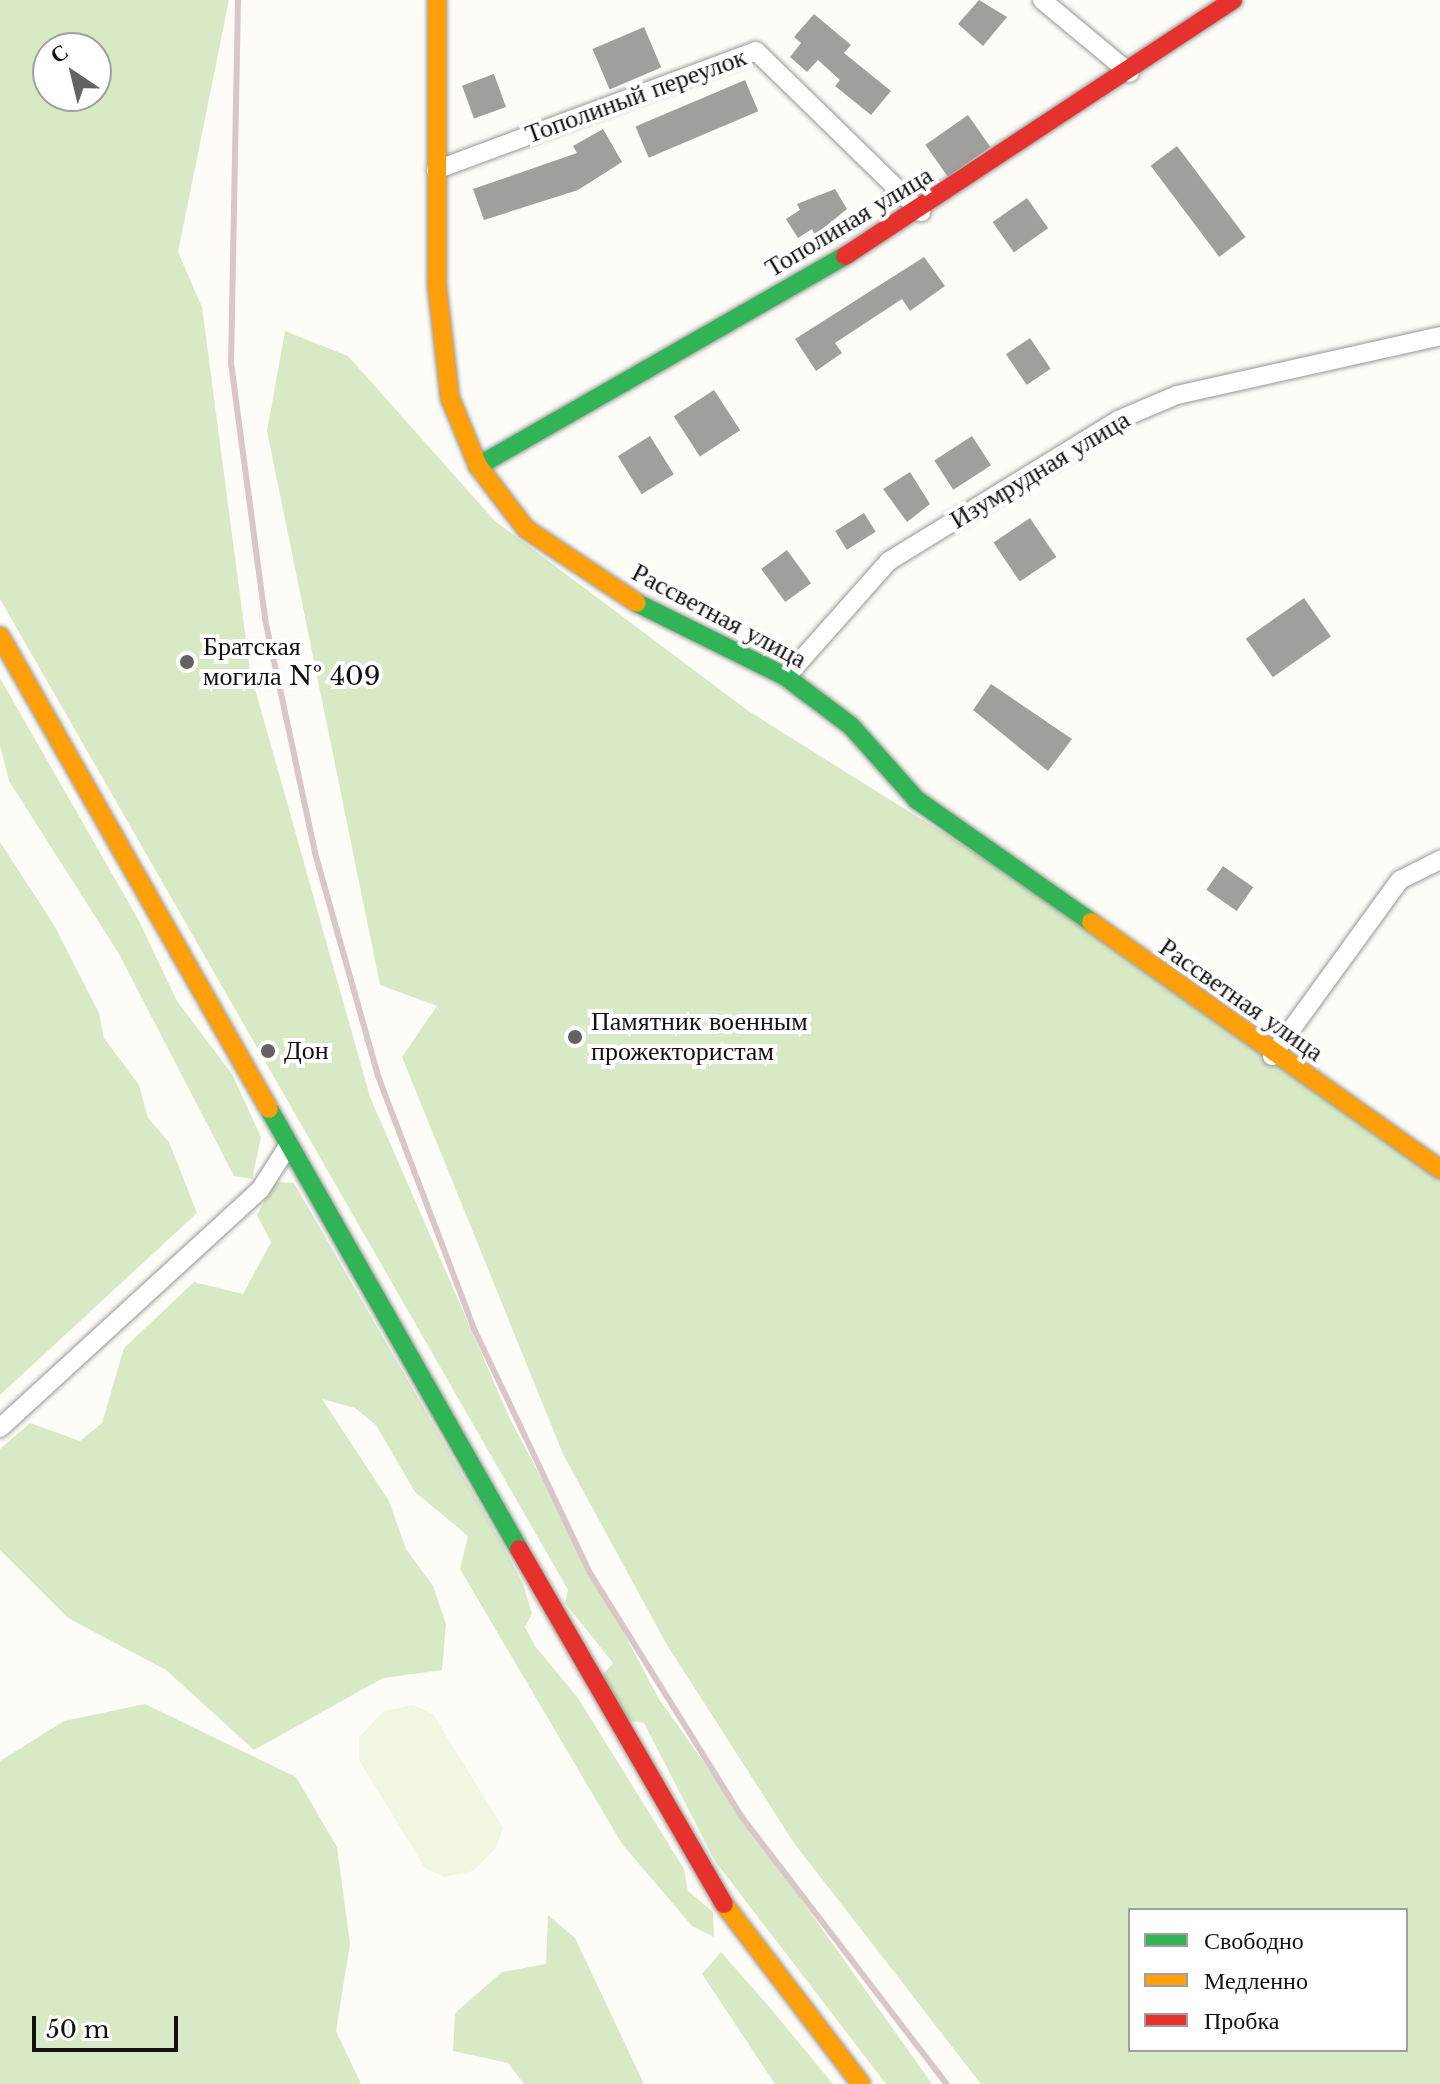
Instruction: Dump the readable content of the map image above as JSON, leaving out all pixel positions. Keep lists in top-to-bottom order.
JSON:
{
  "streets": {
    "street": [
      "Тополиный переулок",
      "Тополиная улица",
      "Изумрудная улица",
      "Рассветная улица"
    ]
  },
  "crossings": [
    ["Тополиный переулок", "Тополиная улица"],
    ["Тополиный переулок", "Рассветная улица"],
    ["Тополиная улица", "Рассветная улица"],
    ["Изумрудная улица", "Рассветная улица"]
  ],
  "places": ["Братская могила № 409", "Памятник военным прожектористам", "Дон"],
  "legend": ["Свободно", "Медленно", "Пробка"],
  "scale_bar": "50 m",
  "north": "top left"
}
